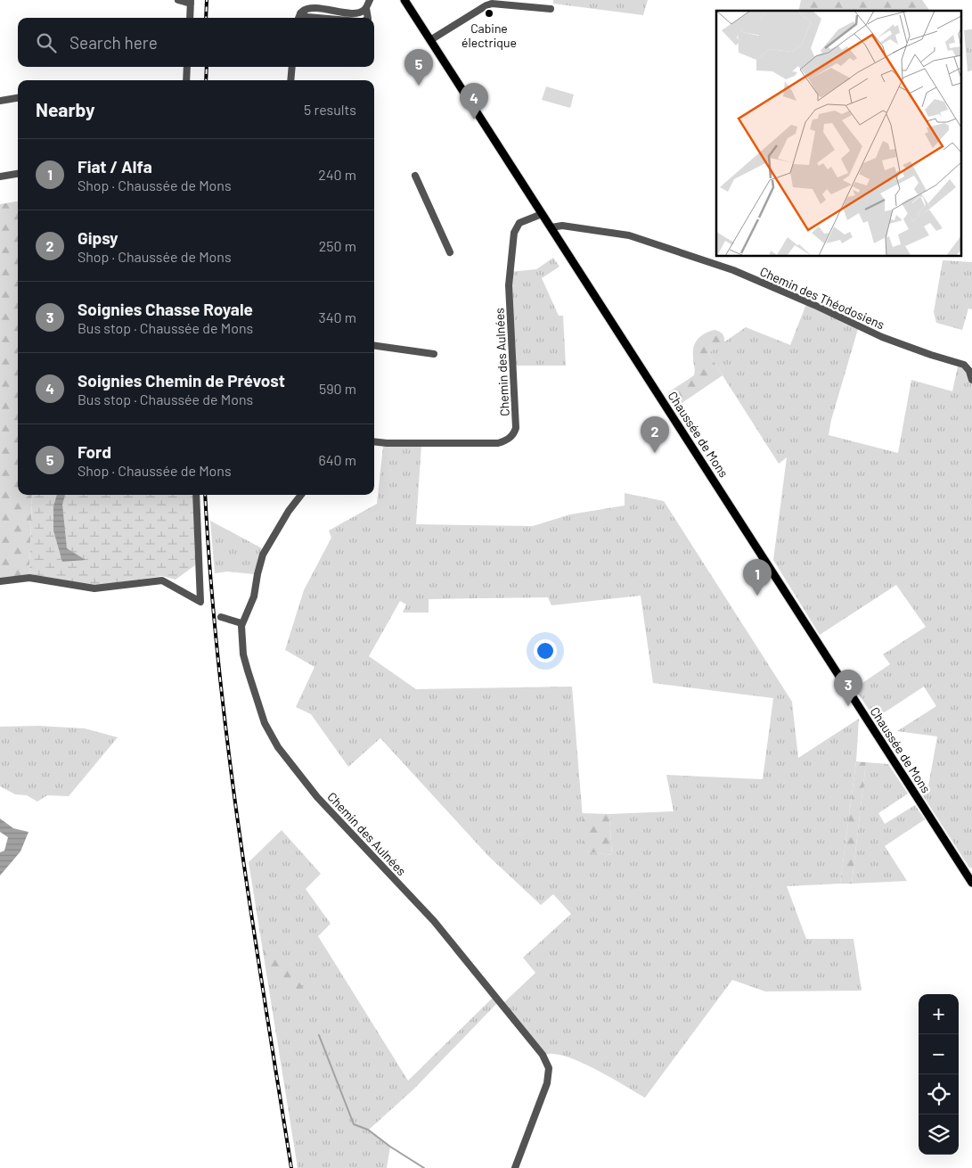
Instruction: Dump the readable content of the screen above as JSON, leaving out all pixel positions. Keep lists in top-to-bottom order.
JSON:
{
  "streets": {
    "main road": ["Chaussée de Mons"],
    "street": ["Chemin des Théodosiens", "Chemin des Aulnées"]
  },
  "crossings": [
    ["Chemin des Théodosiens", "Chaussée de Mons"],
    ["Chemin des Aulnées", "Chaussée de Mons"]
  ],
  "places": ["Cabine électrique"],
  "page": {
    "search": "Search here",
    "pins": [
      "5",
      "4",
      "2",
      "1",
      "3"
    ],
    "heading": ["Nearby", "5 results"],
    "list": [
      {
        "mark": "1",
        "name": "Fiat / Alfa",
        "note": "Shop · Chaussée de Mons",
        "value": "240 m"
      },
      {
        "mark": "2",
        "name": "Gipsy",
        "note": "Shop · Chaussée de Mons",
        "value": "250 m"
      },
      {
        "mark": "3",
        "name": "Soignies Chasse Royale",
        "note": "Bus stop · Chaussée de Mons",
        "value": "340 m"
      },
      {
        "mark": "4",
        "name": "Soignies Chemin de Prévost",
        "note": "Bus stop · Chaussée de Mons",
        "value": "590 m"
      },
      {
        "mark": "5",
        "name": "Ford",
        "note": "Shop · Chaussée de Mons",
        "value": "640 m"
      }
    ],
    "map_buttons": ["+", "−"]
  }
}
